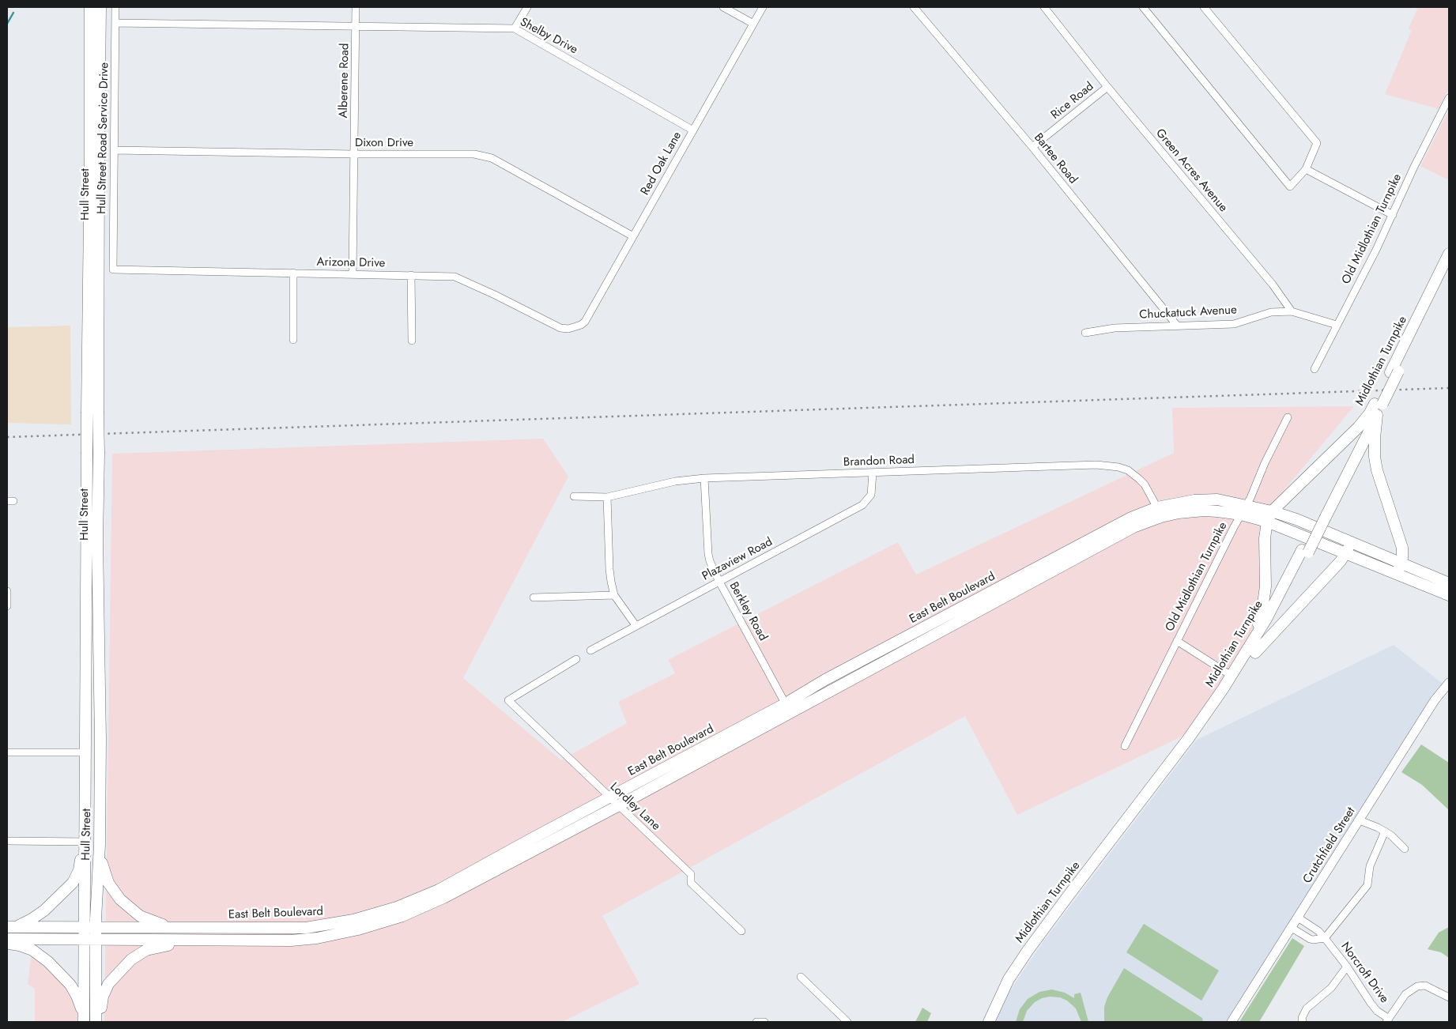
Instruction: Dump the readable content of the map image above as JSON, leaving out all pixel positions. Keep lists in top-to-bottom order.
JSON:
{
  "streets": {
    "main road": ["Hull Street", "Midlothian Turnpike", "East Belt Boulevard"],
    "street": [
      "Shelby Drive",
      "Alberene Road",
      "Rice Road",
      "Hull Street Road Service Drive",
      "Dixon Drive",
      "Bartee Road",
      "Red Oak Lane",
      "Green Acres Avenue",
      "Old Midlothian Turnpike",
      "Arizona Drive",
      "Chuckatuck Avenue",
      "Brandon Road",
      "Plazaview Road",
      "Berkley Road",
      "Lordley Lane",
      "Crutchfield Street",
      "Norcroft Drive"
    ]
  },
  "crossings": [
    ["Shelby Drive", "Alberene Road"],
    ["Shelby Drive", "Hull Street Road Service Drive"],
    ["Shelby Drive", "Red Oak Lane"],
    ["Alberene Road", "Dixon Drive"],
    ["Alberene Road", "Arizona Drive"],
    ["Rice Road", "Bartee Road"],
    ["Rice Road", "Green Acres Avenue"],
    ["Hull Street Road Service Drive", "Dixon Drive"],
    ["Hull Street Road Service Drive", "Arizona Drive"],
    ["Dixon Drive", "Red Oak Lane"],
    ["Bartee Road", "Chuckatuck Avenue"],
    ["Red Oak Lane", "Arizona Drive"],
    ["Green Acres Avenue", "Chuckatuck Avenue"],
    ["Hull Street", "East Belt Boulevard"],
    ["Old Midlothian Turnpike", "East Belt Boulevard"],
    ["Brandon Road", "Plazaview Road"],
    ["Brandon Road", "East Belt Boulevard"],
    ["Brandon Road", "Berkley Road"],
    ["Plazaview Road", "Berkley Road"],
    ["East Belt Boulevard", "Berkley Road"],
    ["East Belt Boulevard", "Lordley Lane"],
    ["Crutchfield Street", "Norcroft Drive"]
  ]
}
